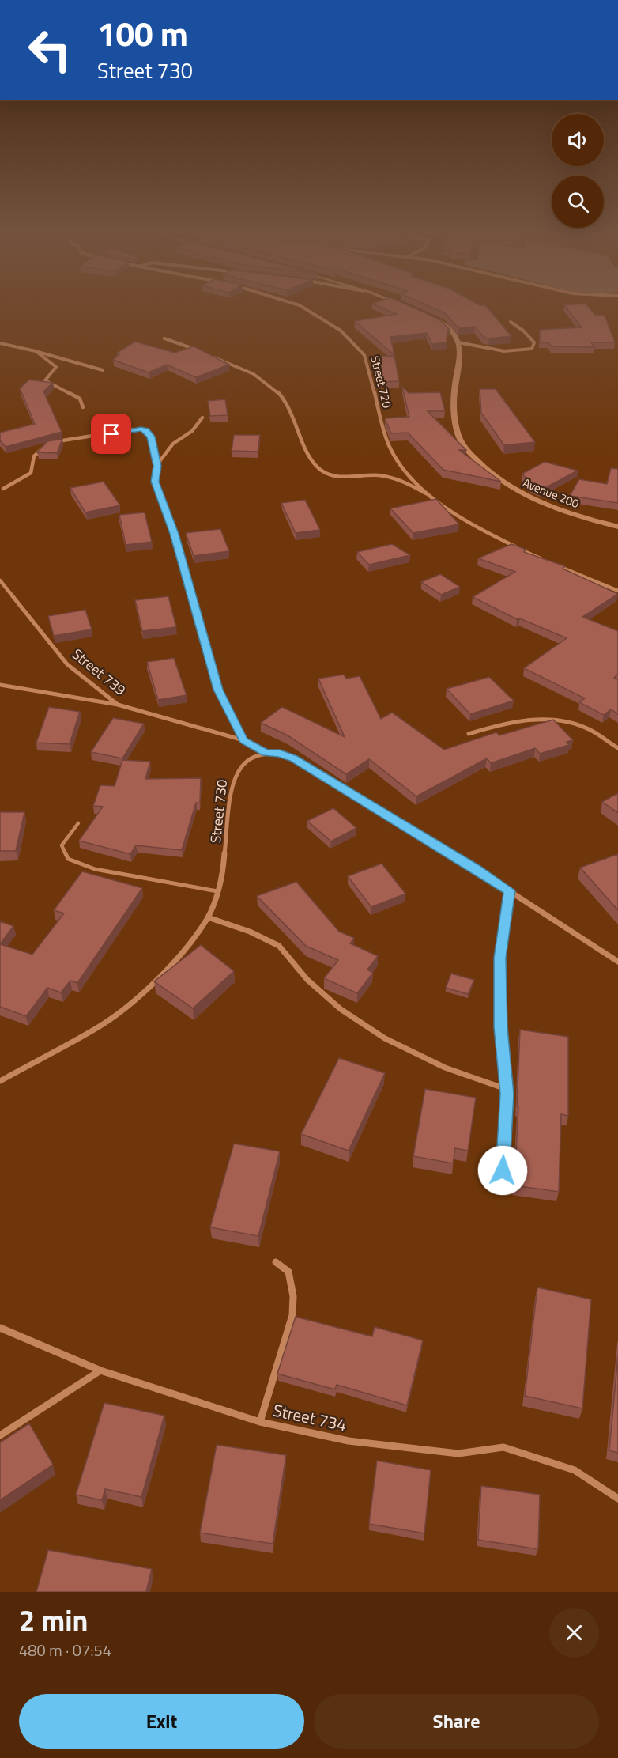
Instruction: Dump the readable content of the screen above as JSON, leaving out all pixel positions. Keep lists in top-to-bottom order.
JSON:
{
  "streets": {
    "main road": ["Avenue 200"],
    "street": [
      "Street 720",
      "Street 739",
      "Street 730",
      "Street 734"
    ]
  },
  "crossings": [
    ["Street 739", "Street 730"]
  ],
  "page": {
    "turn": ["100 m", "Street 730"],
    "heading": ["2 min", "480 m · 07:54"],
    "buttons": ["Exit", "Share"]
  }
}
